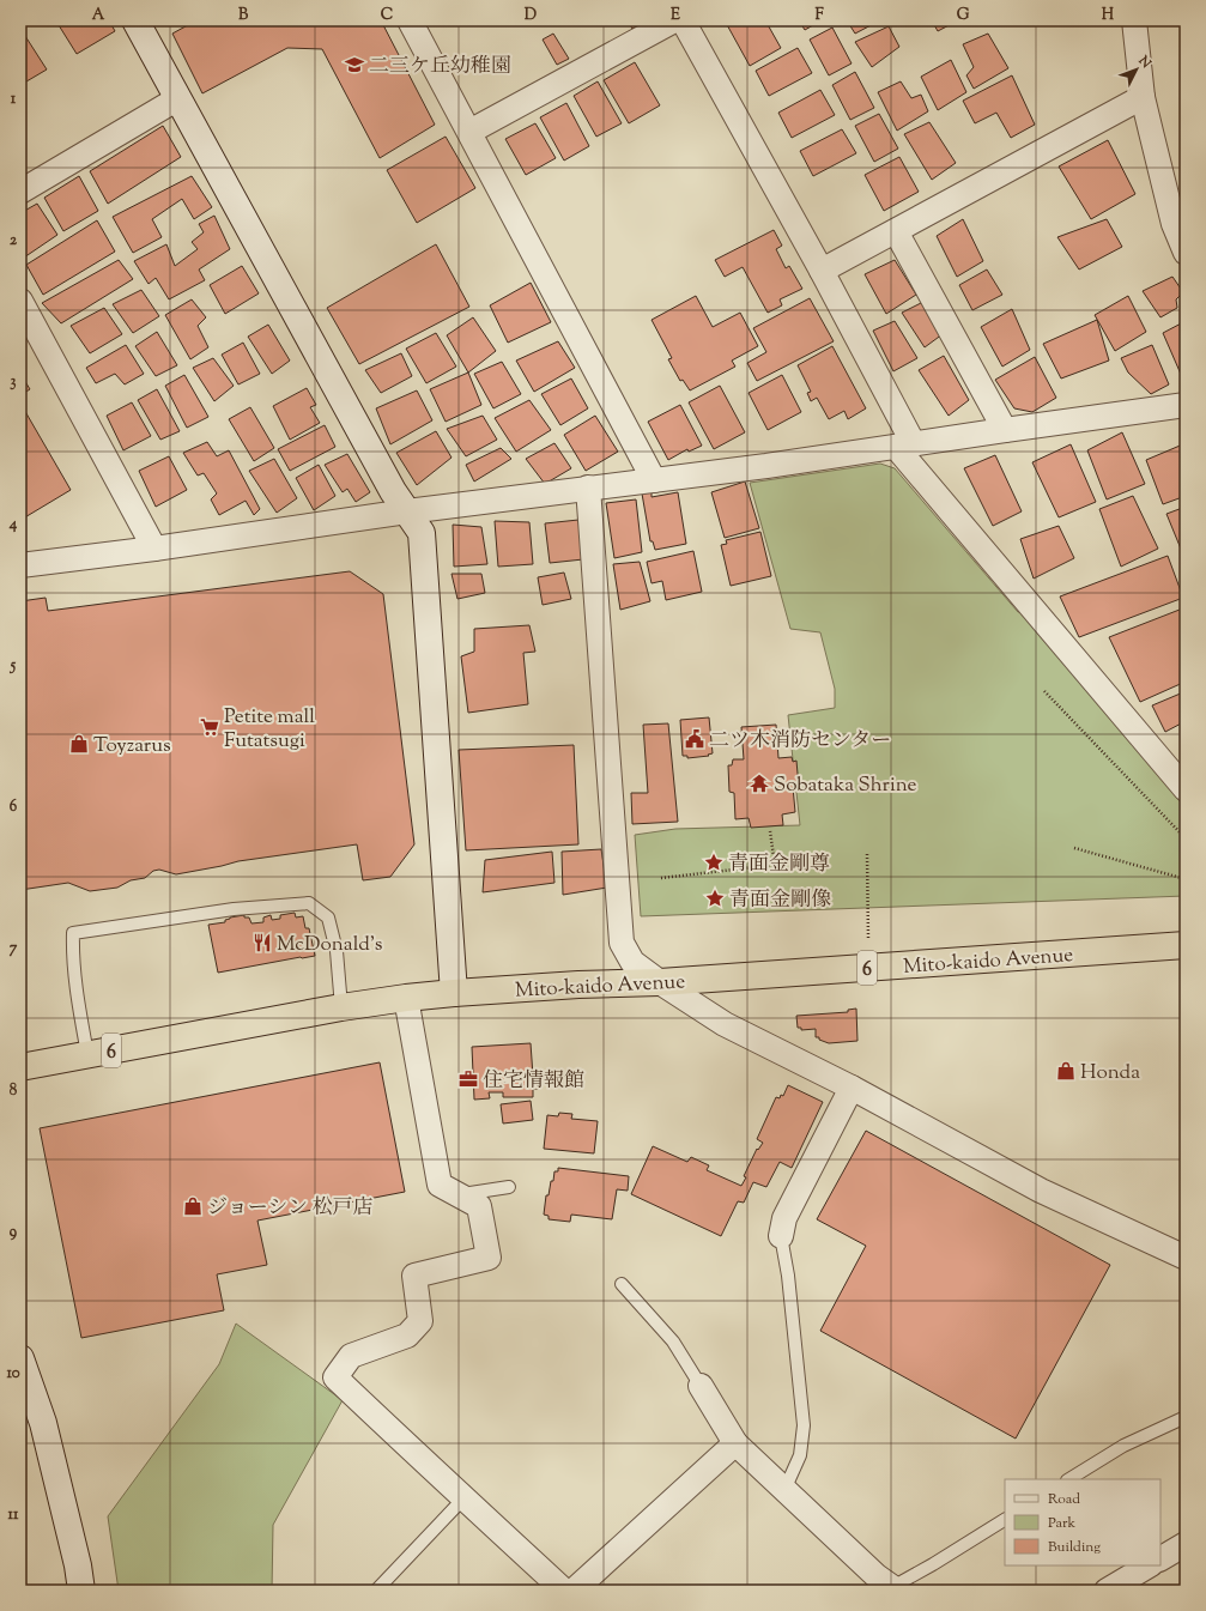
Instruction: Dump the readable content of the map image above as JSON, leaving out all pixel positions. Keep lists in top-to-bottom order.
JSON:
{
  "streets": {
    "highway": ["Mito-kaido Avenue", "6"]
  },
  "places": {
    "school or university": ["二三ケ丘幼稚園"],
    "supermarket": ["Petite mall Futatsugi"],
    "public building": ["二ツ木消防センター"],
    "shop": ["Toyzarus", "Honda", "ジョーシン 松戸店"],
    "temple": ["Sobataka Shrine"],
    "place": ["青面金剛尊", "青面金剛像"],
    "restaurant": ["McDonald's"],
    "office": ["住宅情報館"]
  },
  "legend": ["Road", "Park", "Building"],
  "north": "top right",
  "grid": {
    "columns": [
      "A",
      "B",
      "C",
      "D",
      "E",
      "F",
      "G",
      "H"
    ],
    "rows": [
      "1",
      "2",
      "3",
      "4",
      "5",
      "6",
      "7",
      "8",
      "9",
      "10",
      "11"
    ]
  }
}
